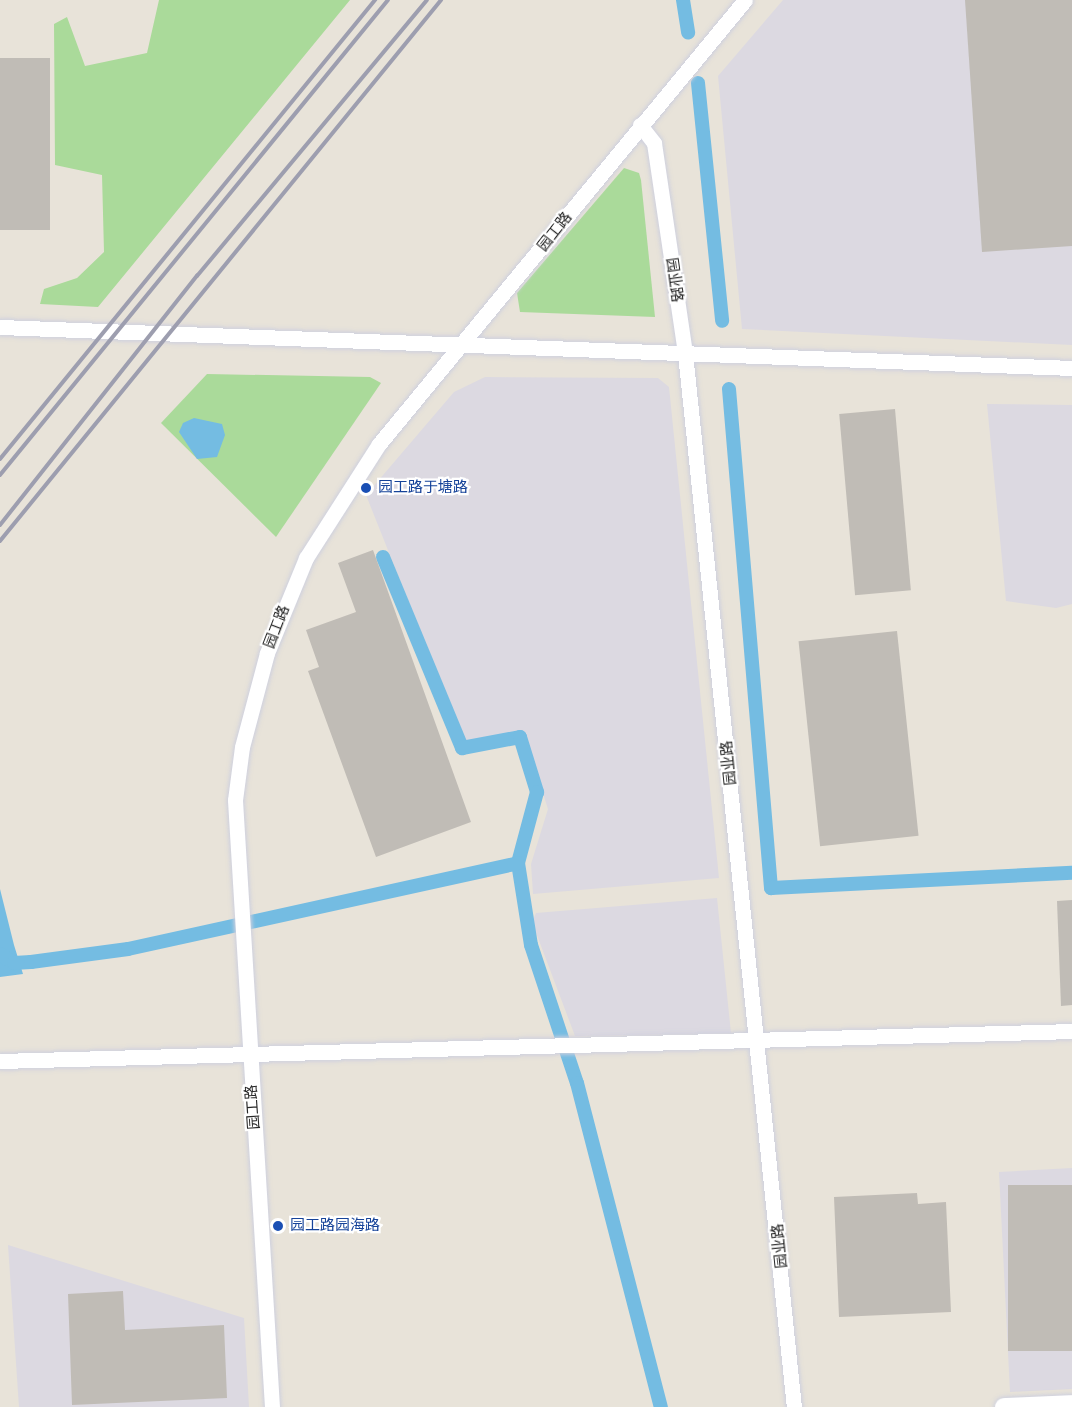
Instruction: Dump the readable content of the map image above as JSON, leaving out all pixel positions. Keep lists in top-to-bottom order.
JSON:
{
  "streets": {
    "street": ["园工路", "园业路"]
  },
  "crossings": [
    ["园工路", "园业路"]
  ],
  "places": ["园工路于塘路", "园工路园海路"]
}
